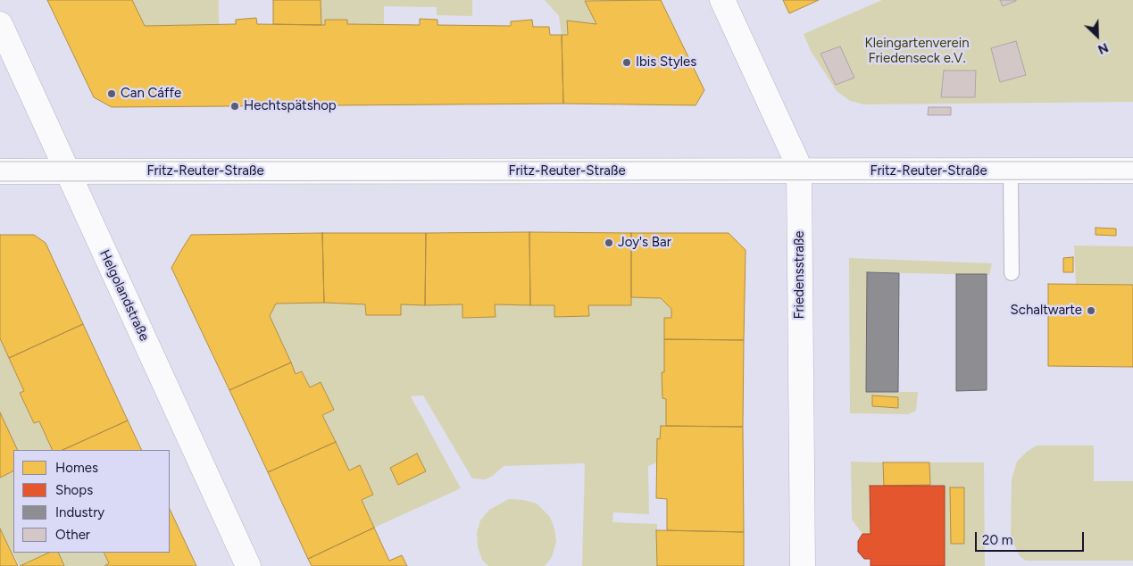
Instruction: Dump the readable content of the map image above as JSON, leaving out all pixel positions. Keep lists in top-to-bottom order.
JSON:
{
  "streets": {
    "street": ["Fritz-Reuter-Straße", "Friedensstraße", "Helgolandstraße"]
  },
  "crossings": [
    ["Fritz-Reuter-Straße", "Friedensstraße"],
    ["Fritz-Reuter-Straße", "Helgolandstraße"]
  ],
  "parks": ["Kleingartenverein Friedenseck e.V."],
  "places": [
    "Ibis Styles",
    "Can Cáffe",
    "Hechtspätshop",
    "Joy's Bar",
    "Schaltwarte"
  ],
  "legend": [
    "Homes",
    "Shops",
    "Industry",
    "Other"
  ],
  "scale_bar": "20 m",
  "north": "bottom right"
}
